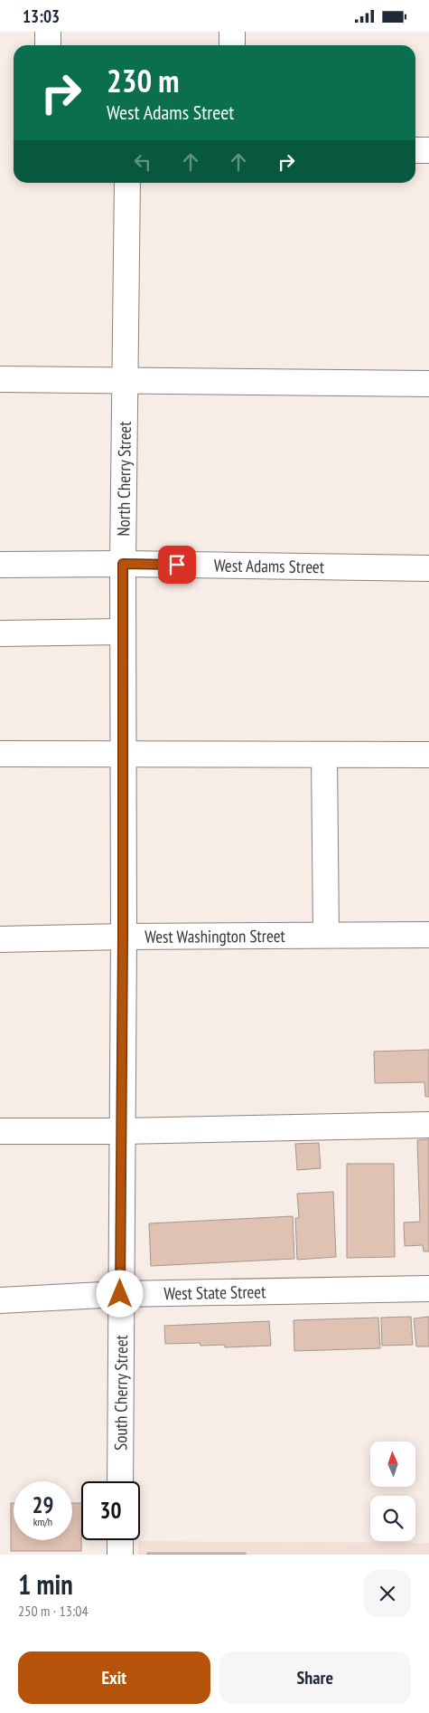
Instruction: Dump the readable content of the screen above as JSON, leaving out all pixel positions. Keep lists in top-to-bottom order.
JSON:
{
  "streets": {
    "street": [
      "North Cherry Street",
      "West Adams Street",
      "West Washington Street",
      "West State Street",
      "South Cherry Street"
    ]
  },
  "crossings": [
    ["North Cherry Street", "West Adams Street"],
    ["North Cherry Street", "West Washington Street"],
    ["North Cherry Street", "West State Street"],
    ["North Cherry Street", "South Cherry Street"],
    ["West State Street", "South Cherry Street"]
  ],
  "north": "top",
  "page": {
    "status": "13:03",
    "turn": ["230 m", "West Adams Street"],
    "speed": "29 km/h",
    "limit": "30",
    "heading": ["1 min", "250 m · 13:04"],
    "buttons": ["Exit", "Share"]
  }
}
